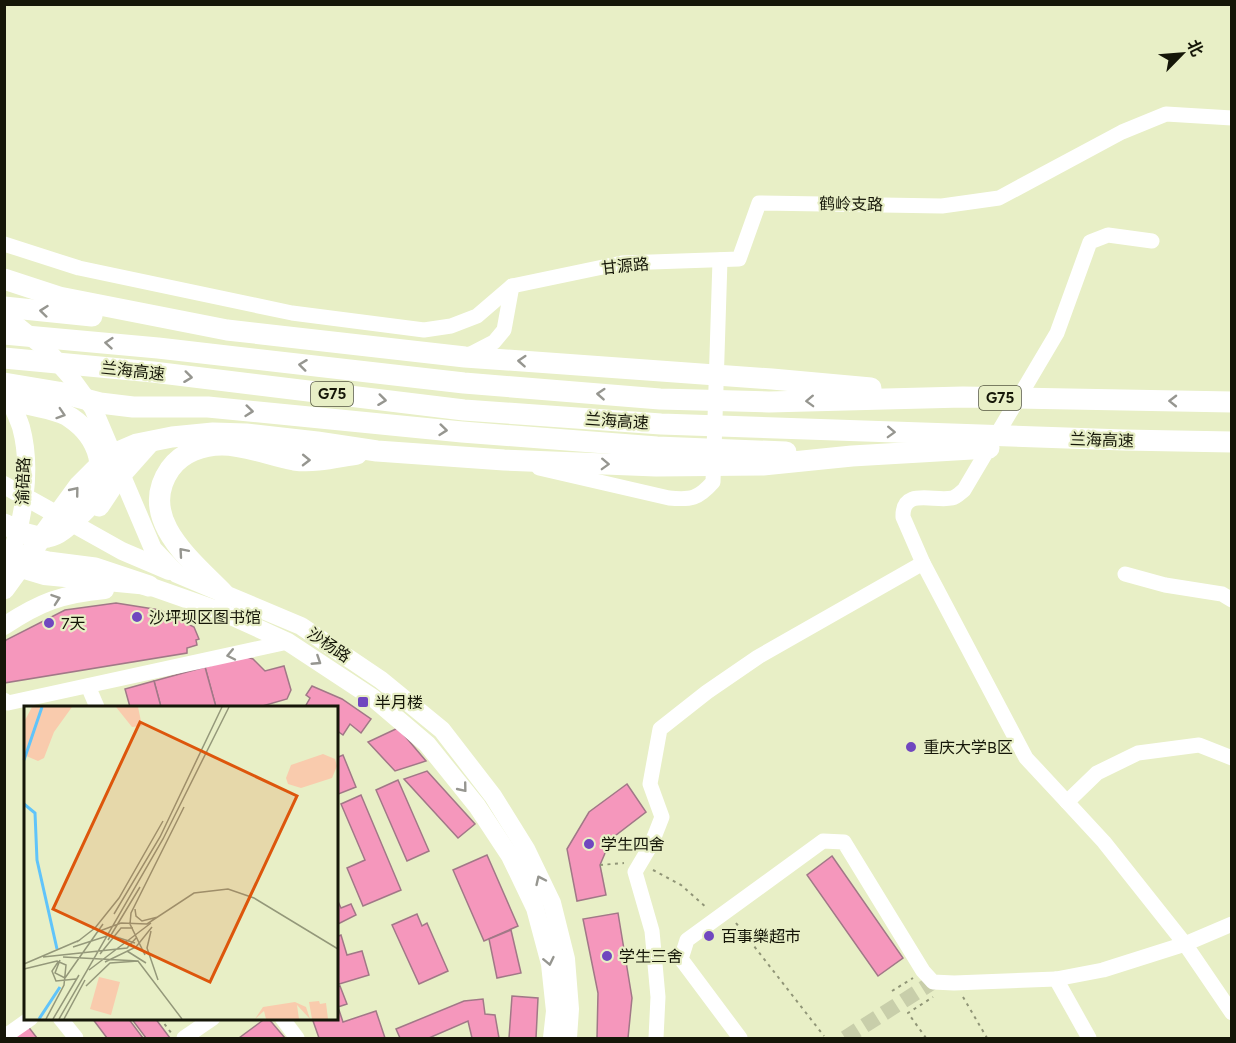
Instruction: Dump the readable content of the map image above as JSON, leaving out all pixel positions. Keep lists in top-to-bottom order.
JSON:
{
  "streets": {
    "highway": ["兰海高速", "G75"],
    "main road": ["渝碚路", "沙杨路"],
    "street": ["鹤岭支路", "甘源路"]
  },
  "crossings": [
    ["鹤岭支路", "甘源路"]
  ],
  "places": {
    "other": [
      "沙坪坝区图书馆",
      "7天",
      "重庆大学B区",
      "学生四舍",
      "百事樂超市",
      "学生三舍"
    ],
    "transit": ["半月楼"]
  },
  "north": "top right"
}
